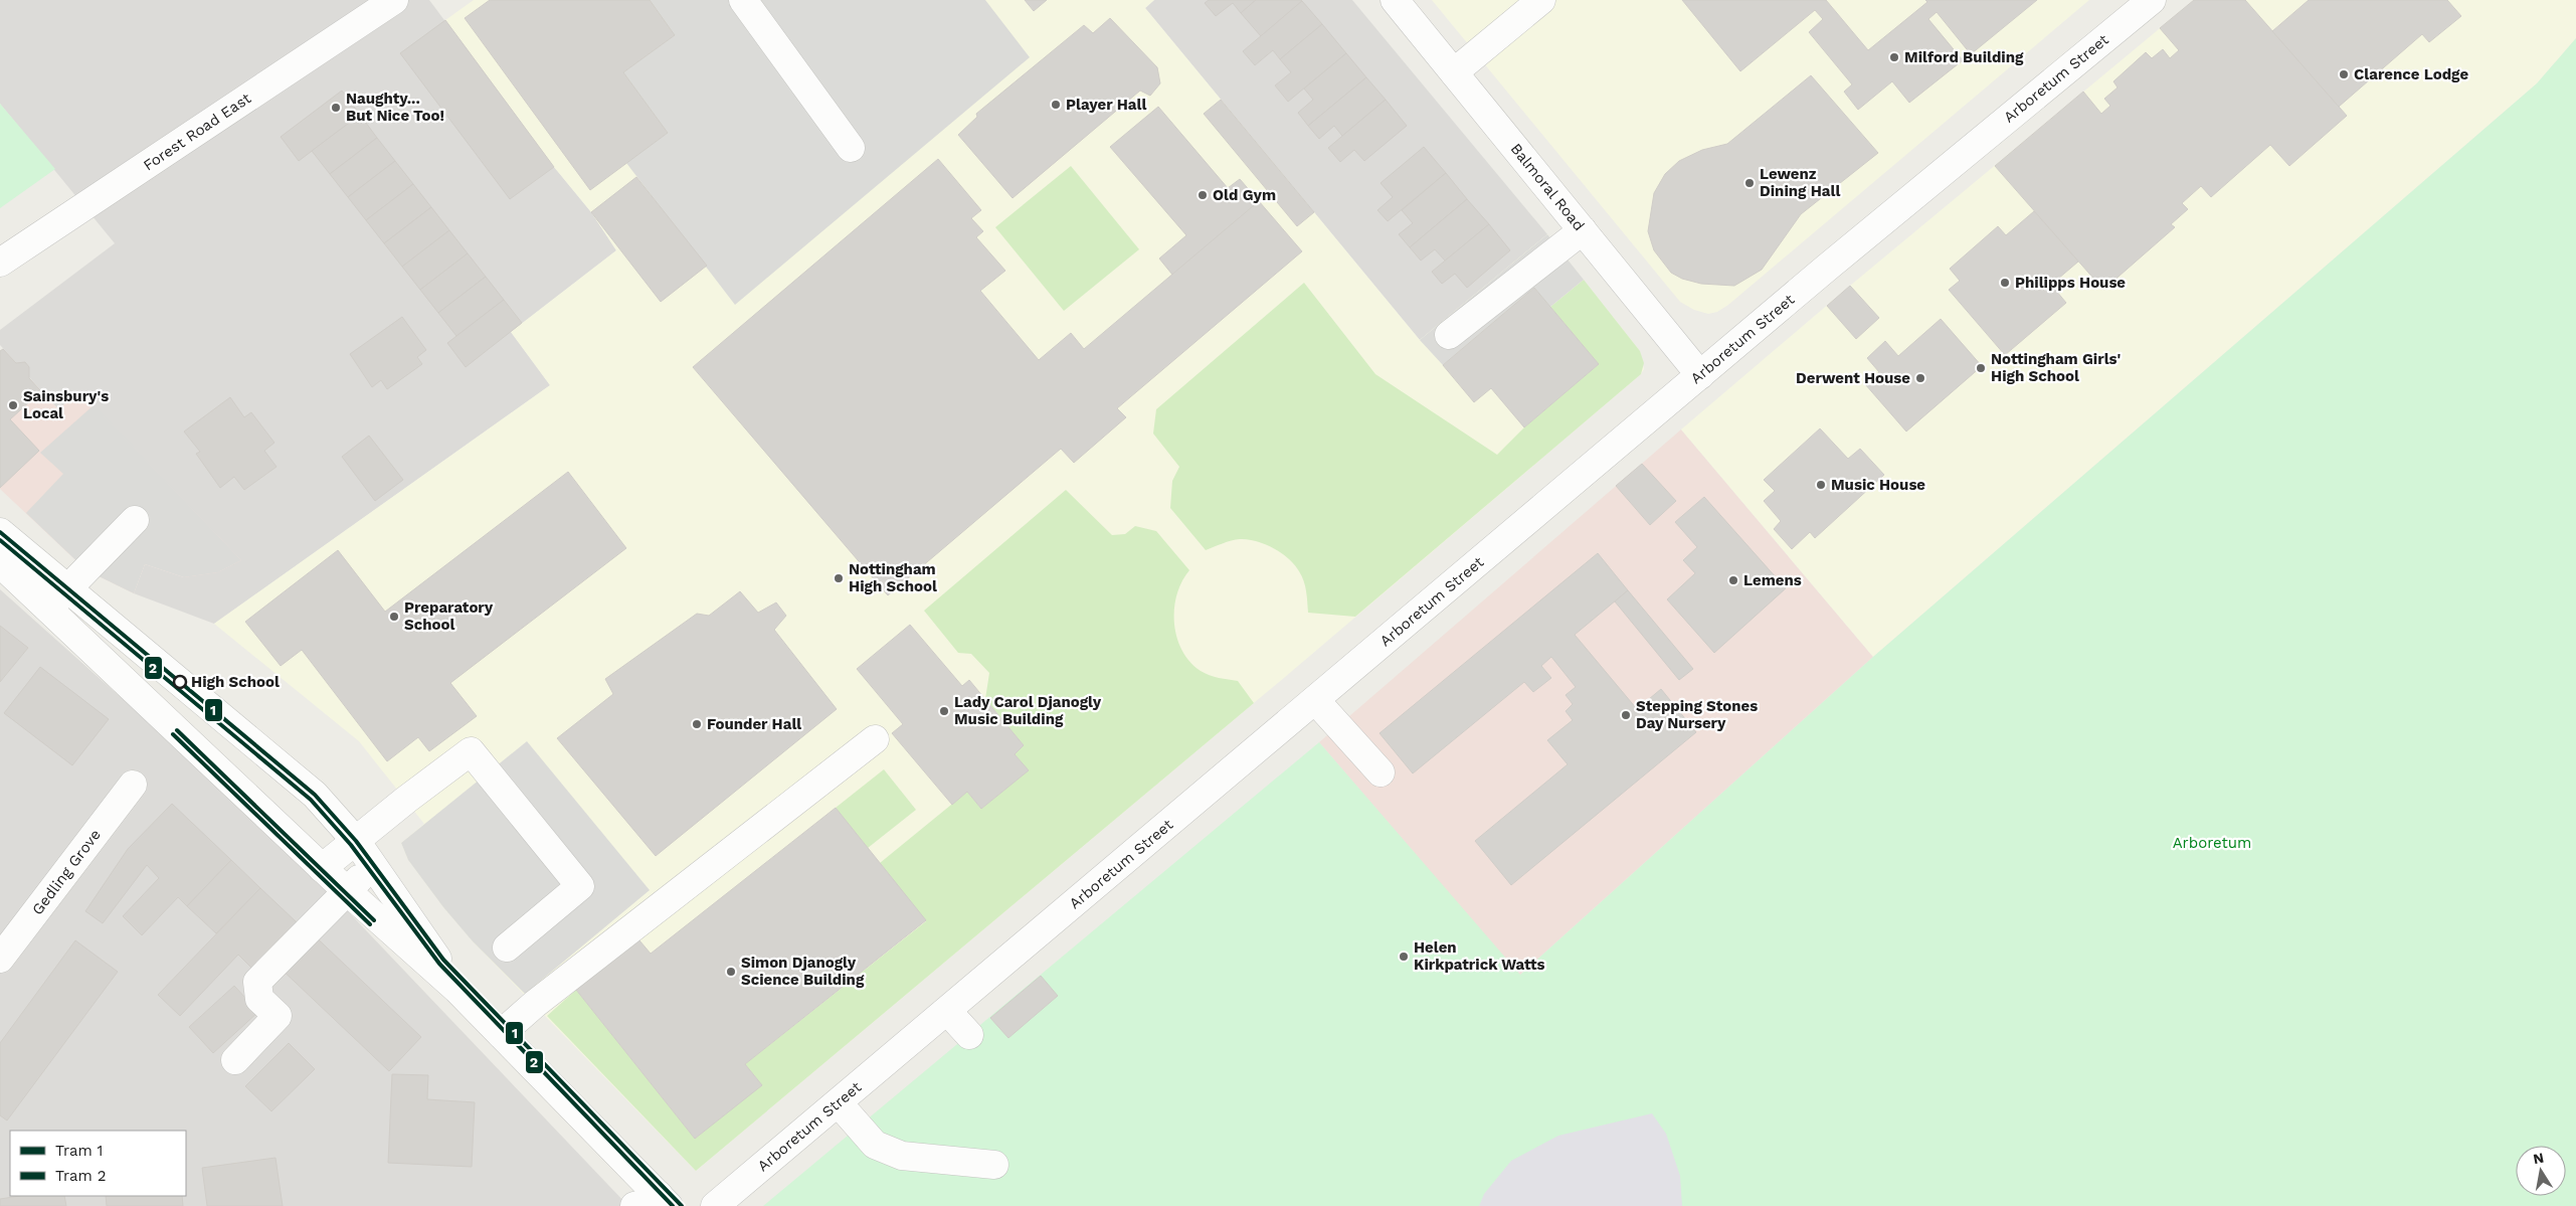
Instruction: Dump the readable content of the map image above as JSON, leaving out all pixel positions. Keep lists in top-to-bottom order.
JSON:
{
  "streets": {
    "street": [
      "Arboretum Street",
      "Forest Road East",
      "Balmoral Road",
      "Gedling Grove"
    ]
  },
  "crossings": [
    ["Arboretum Street", "Balmoral Road"]
  ],
  "parks": ["Arboretum"],
  "places": [
    "Milford Building",
    "Clarence Lodge",
    "Player Hall",
    "Naughty... But Nice Too!",
    "Lewenz Dining Hall",
    "Old Gym",
    "Philipps House",
    "Nottingham Girls' High School",
    "Derwent House",
    "Sainsbury's Local",
    "Music House",
    "Nottingham High School",
    "Lemens",
    "Preparatory School",
    "High School",
    "Lady Carol Djanogly Music Building",
    "Stepping Stones Day Nursery",
    "Founder Hall",
    "Helen Kirkpatrick Watts",
    "Simon Djanogly Science Building"
  ],
  "lines": ["tram line 1", "tram line 2"],
  "legend": ["Tram 1", "Tram 2"],
  "north": "top"
}
